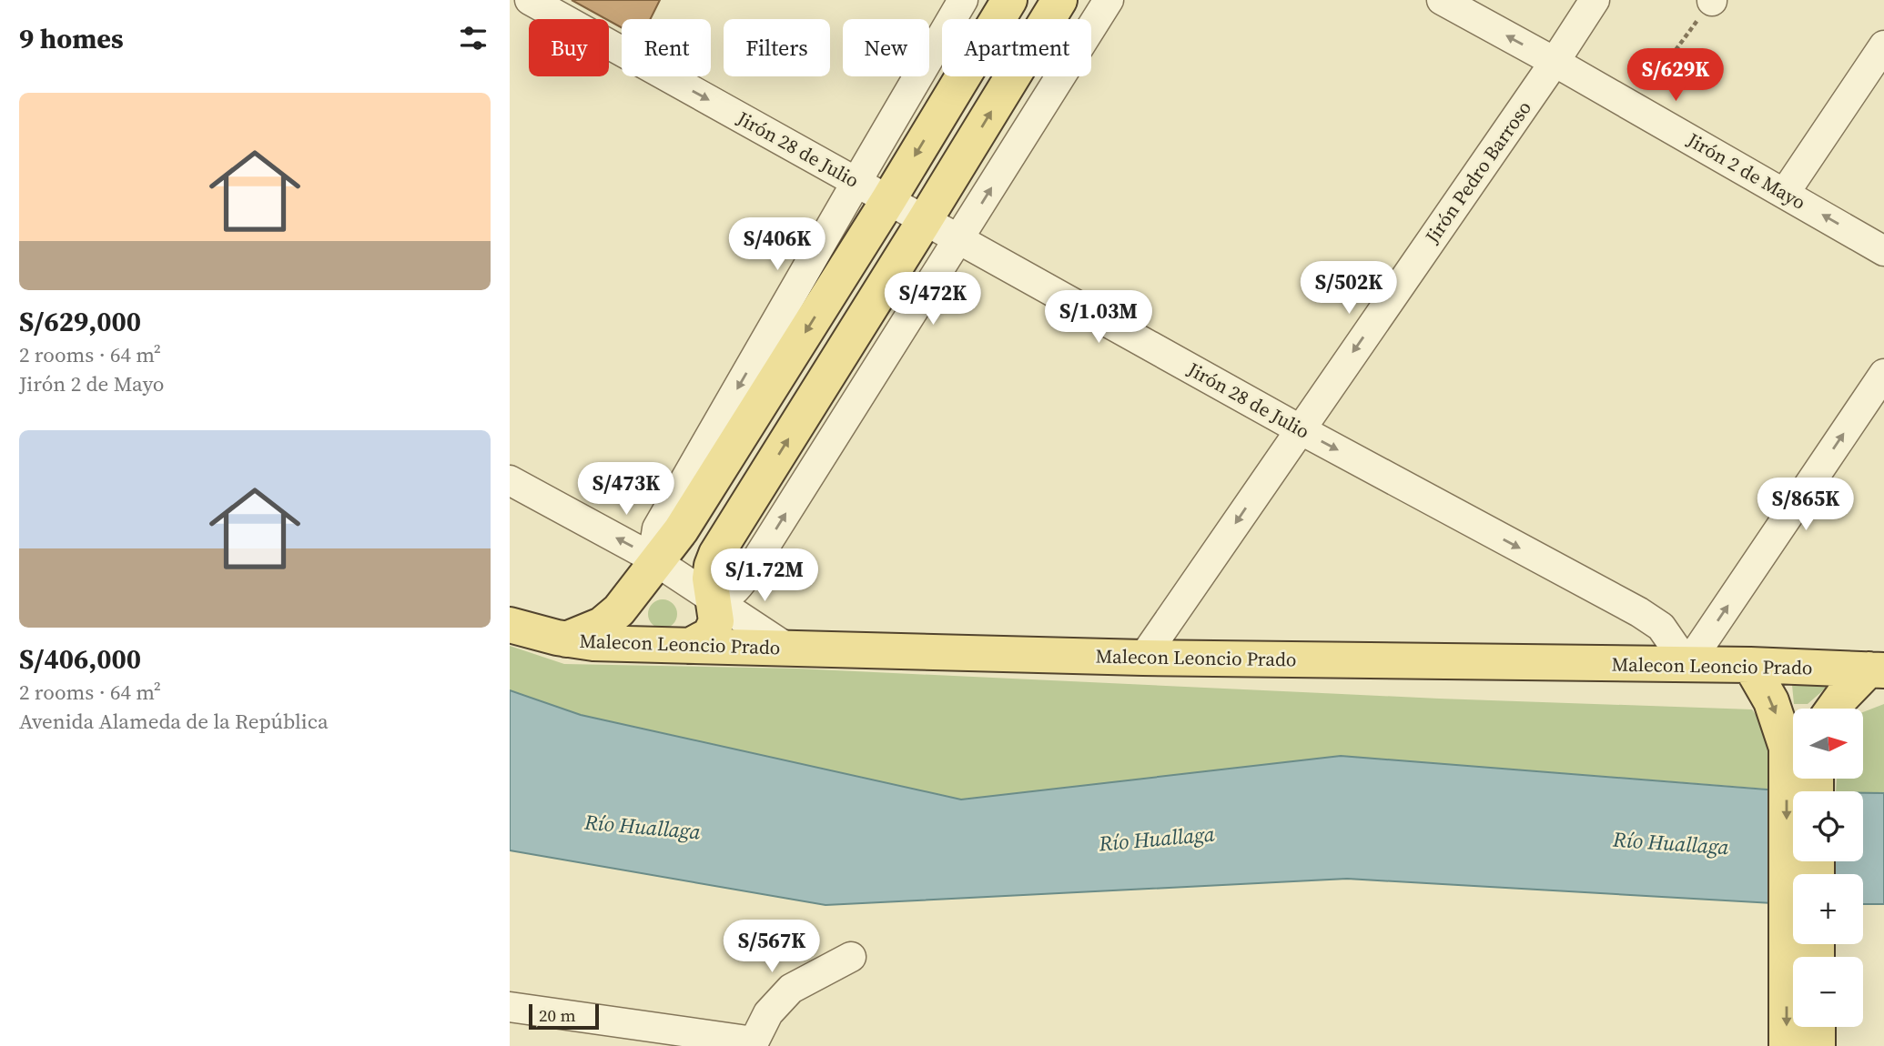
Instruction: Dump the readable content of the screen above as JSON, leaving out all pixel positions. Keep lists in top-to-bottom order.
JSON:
{
  "streets": {
    "main road": ["Malecon Leoncio Prado"],
    "street": ["Jirón 28 de Julio", "Jirón 2 de Mayo", "Jirón Pedro Barroso"]
  },
  "crossings": [
    ["Jirón 28 de Julio", "Jirón Pedro Barroso"],
    ["Jirón 28 de Julio", "Malecon Leoncio Prado"],
    ["Jirón 2 de Mayo", "Jirón Pedro Barroso"],
    ["Jirón Pedro Barroso", "Malecon Leoncio Prado"]
  ],
  "one_way": ["Jirón 28 de Julio", "Jirón 2 de Mayo", "Jirón Pedro Barroso"],
  "water": ["Río Huallaga"],
  "scale_bar": "20 m",
  "north": "right",
  "page": {
    "heading": "9 homes",
    "chip": [
      "Buy",
      "Rent",
      "Filters",
      "New",
      "Apartment"
    ],
    "price": [
      "S/629K",
      "S/406K",
      "S/502K",
      "S/472K",
      "S/1.03M",
      "S/473K",
      "S/865K",
      "S/1.72M",
      "S/567K"
    ],
    "list": [
      {
        "name": "S/629,000",
        "note": "2 rooms · 64 m² · Jirón 2 de Mayo"
      },
      {
        "name": "S/406,000",
        "note": "2 rooms · 64 m² · Avenida Alameda de la República"
      }
    ],
    "map_buttons": ["+", "−"],
    "scale": "20 m"
  }
}
